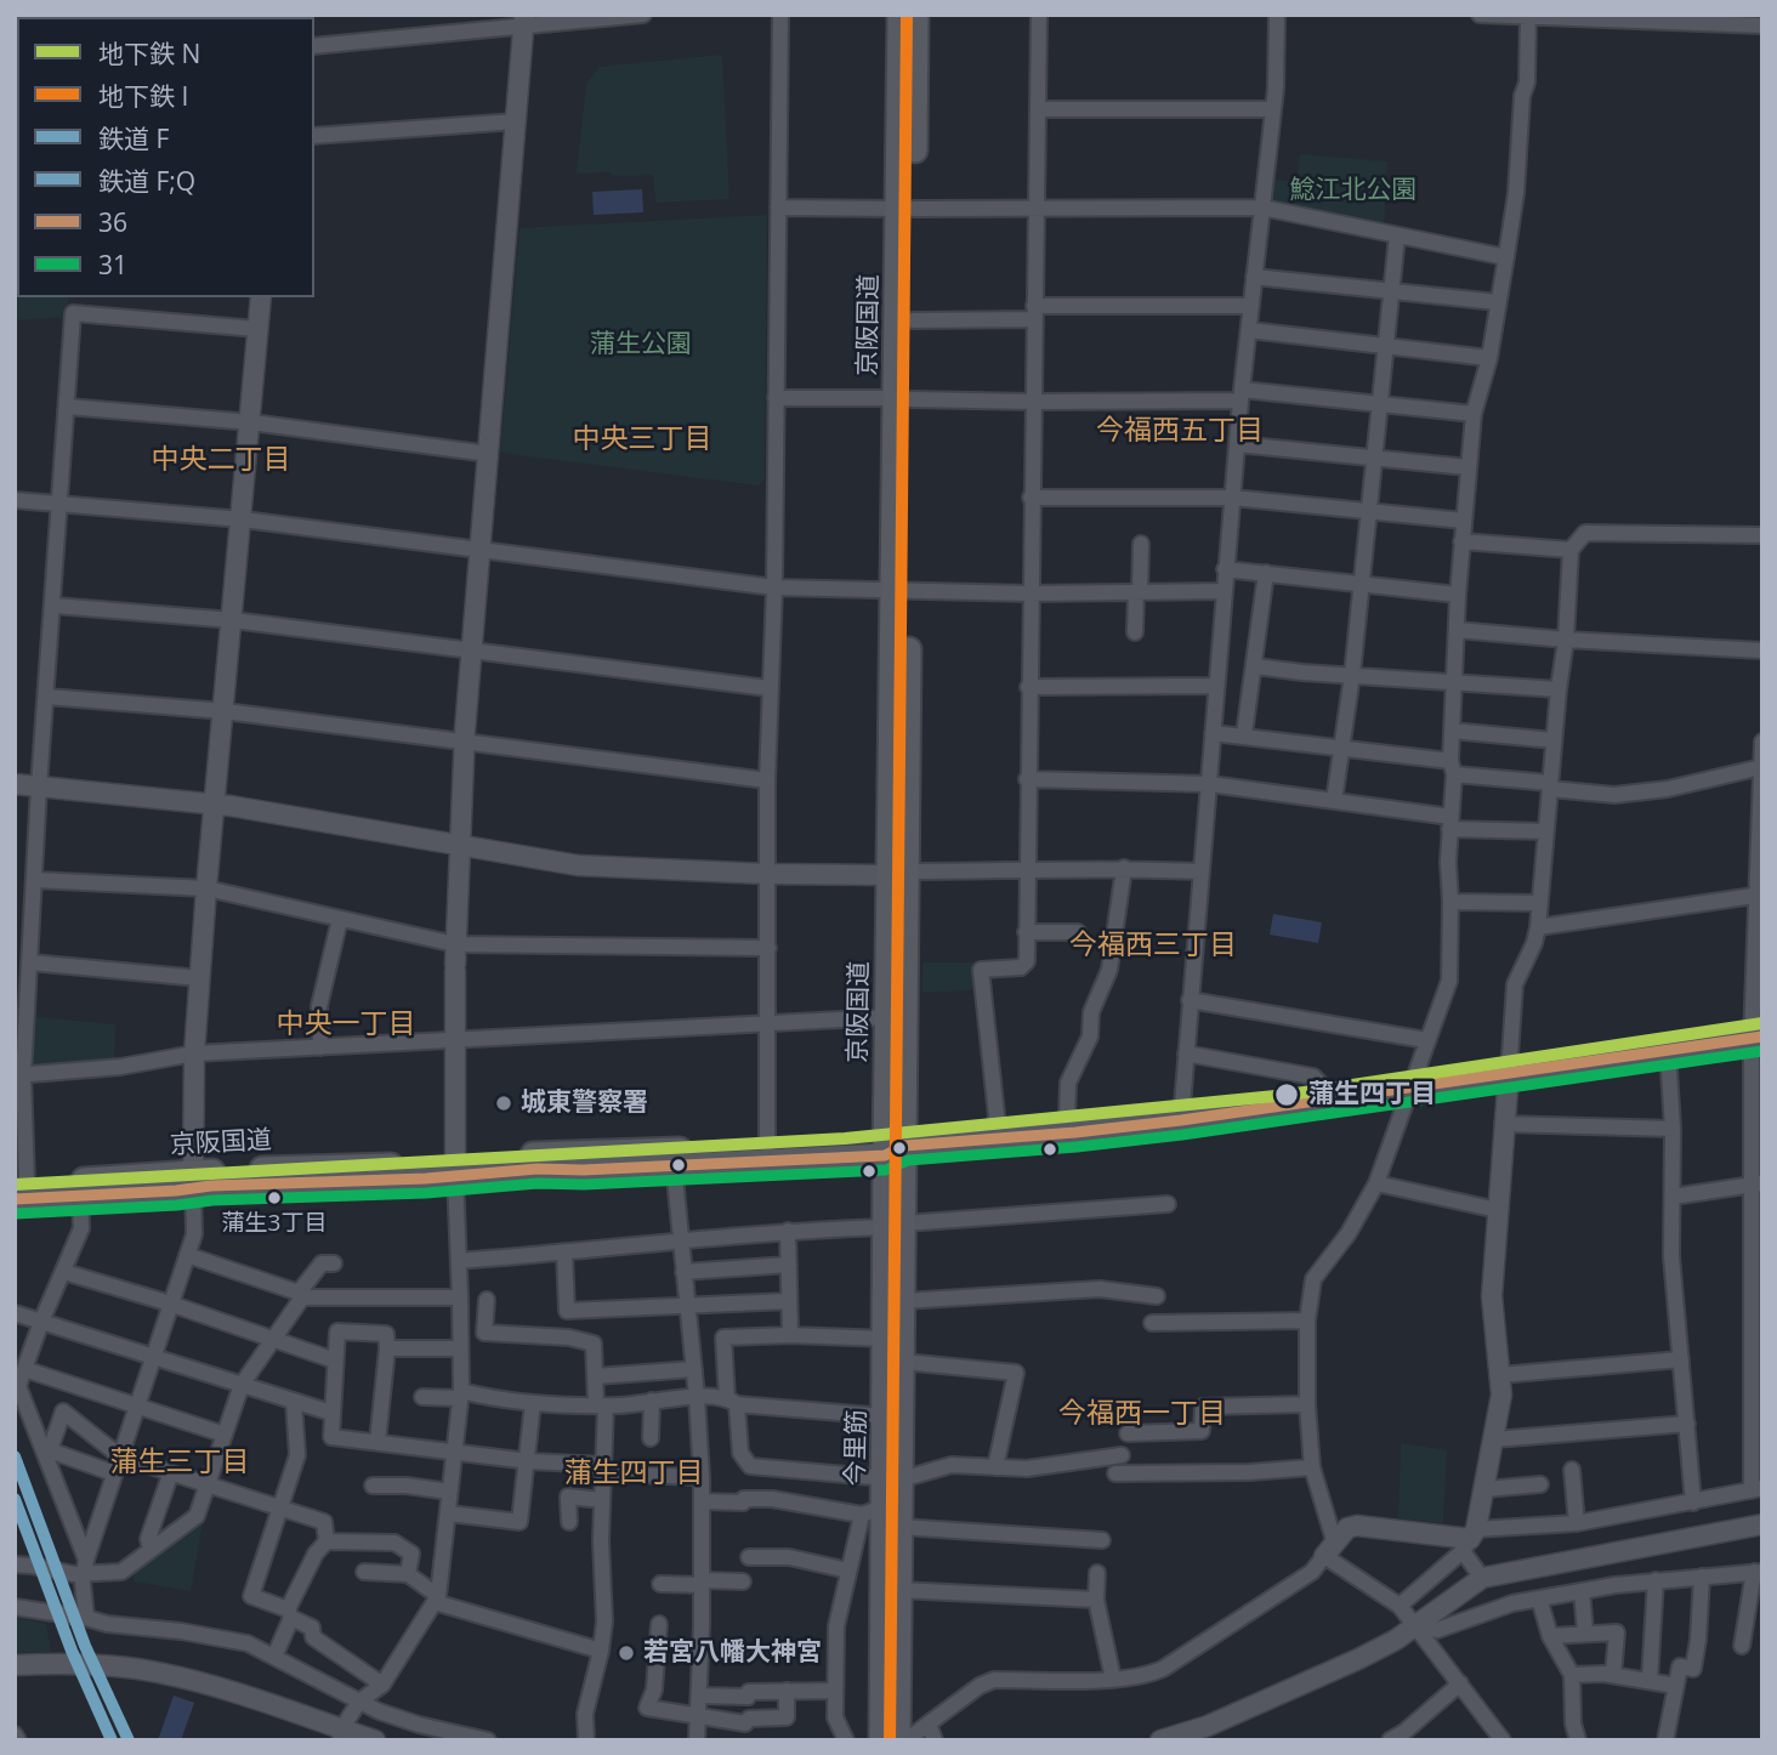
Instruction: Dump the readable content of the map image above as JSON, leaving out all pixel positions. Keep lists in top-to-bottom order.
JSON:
{
  "streets": {
    "highway": ["京阪国道"],
    "main road": ["今里筋"]
  },
  "crossings": [
    ["京阪国道", "今里筋"]
  ],
  "districts": [
    "今福西五丁目",
    "中央三丁目",
    "中央二丁目",
    "今福西三丁目",
    "中央一丁目",
    "今福西一丁目",
    "蒲生三丁目",
    "蒲生四丁目"
  ],
  "parks": ["鯰江北公園", "蒲生公園"],
  "places": [
    "蒲生四丁目",
    "城東警察署",
    "蒲生3丁目",
    "若宮八幡大神宮"
  ],
  "lines": [
    "metro line I",
    "metro line N",
    "transit line 36",
    "transit line 31",
    "rail line F",
    "rail line F;Q"
  ],
  "legend": [
    "地下鉄 N",
    "地下鉄 I",
    "鉄道 F",
    "鉄道 F;Q",
    "36",
    "31"
  ]
}
